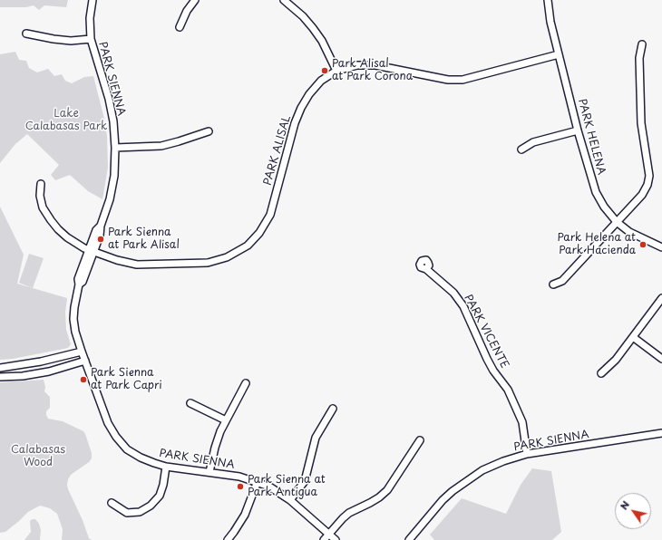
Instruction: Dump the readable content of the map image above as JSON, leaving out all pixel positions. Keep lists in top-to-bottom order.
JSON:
{
  "streets": {
    "street": [
      "PARK SIENNA",
      "PARK HELENA",
      "PARK ALISAL",
      "PARK VICENTE"
    ]
  },
  "crossings": [
    ["PARK SIENNA", "PARK ALISAL"],
    ["PARK SIENNA", "PARK VICENTE"],
    ["PARK HELENA", "PARK ALISAL"]
  ],
  "parks": ["Lake Calabasas Park", "Calabasas Wood"],
  "places": [
    "Park Alisal at Park Corona",
    "Park Sienna at Park Alisal",
    "Park Helena at Park Hacienda",
    "Park Sienna at Park Capri",
    "Park Sienna at Park Antigua"
  ],
  "north": "top left"
}
